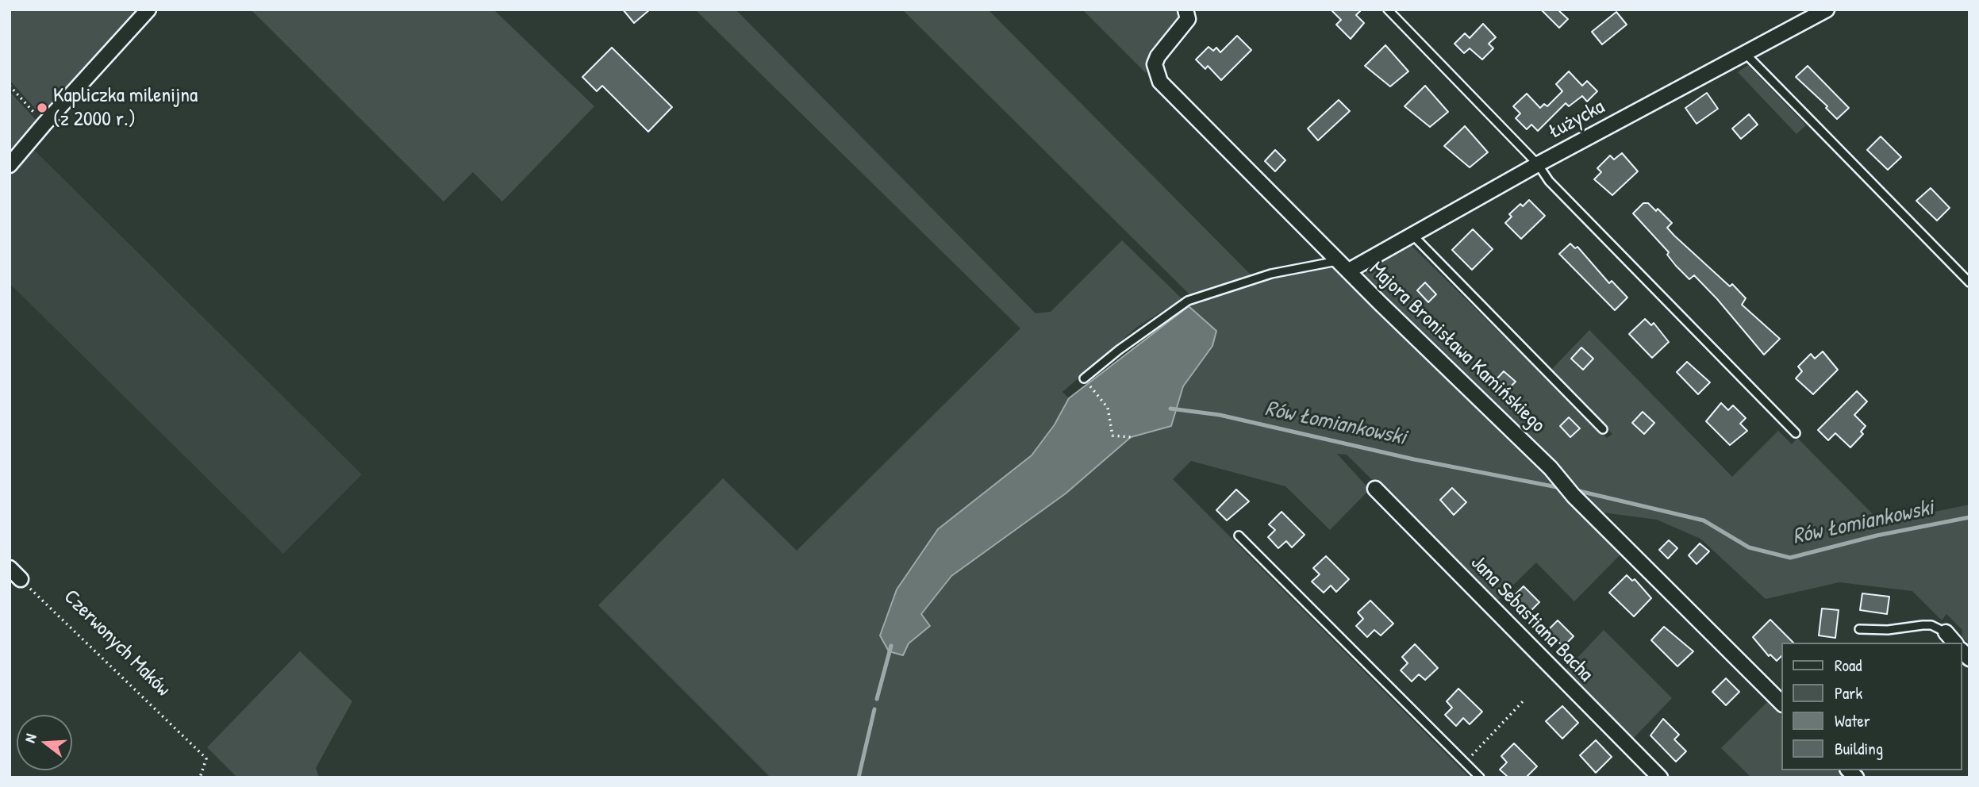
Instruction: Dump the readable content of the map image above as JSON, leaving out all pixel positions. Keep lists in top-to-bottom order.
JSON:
{
  "streets": {
    "street": ["Łużycka", "Majora Bronisława Kamińskiego", "Jana Sebastiana Bacha"],
    "path": ["Czerwonych Maków"]
  },
  "crossings": [
    ["Łużycka", "Majora Bronisława Kamińskiego"]
  ],
  "water": ["Rów Łomiankowski"],
  "places": ["Kapliczka milenijna (z 2000 r.)"],
  "legend": [
    "Road",
    "Park",
    "Water",
    "Building"
  ],
  "north": "left"
}
